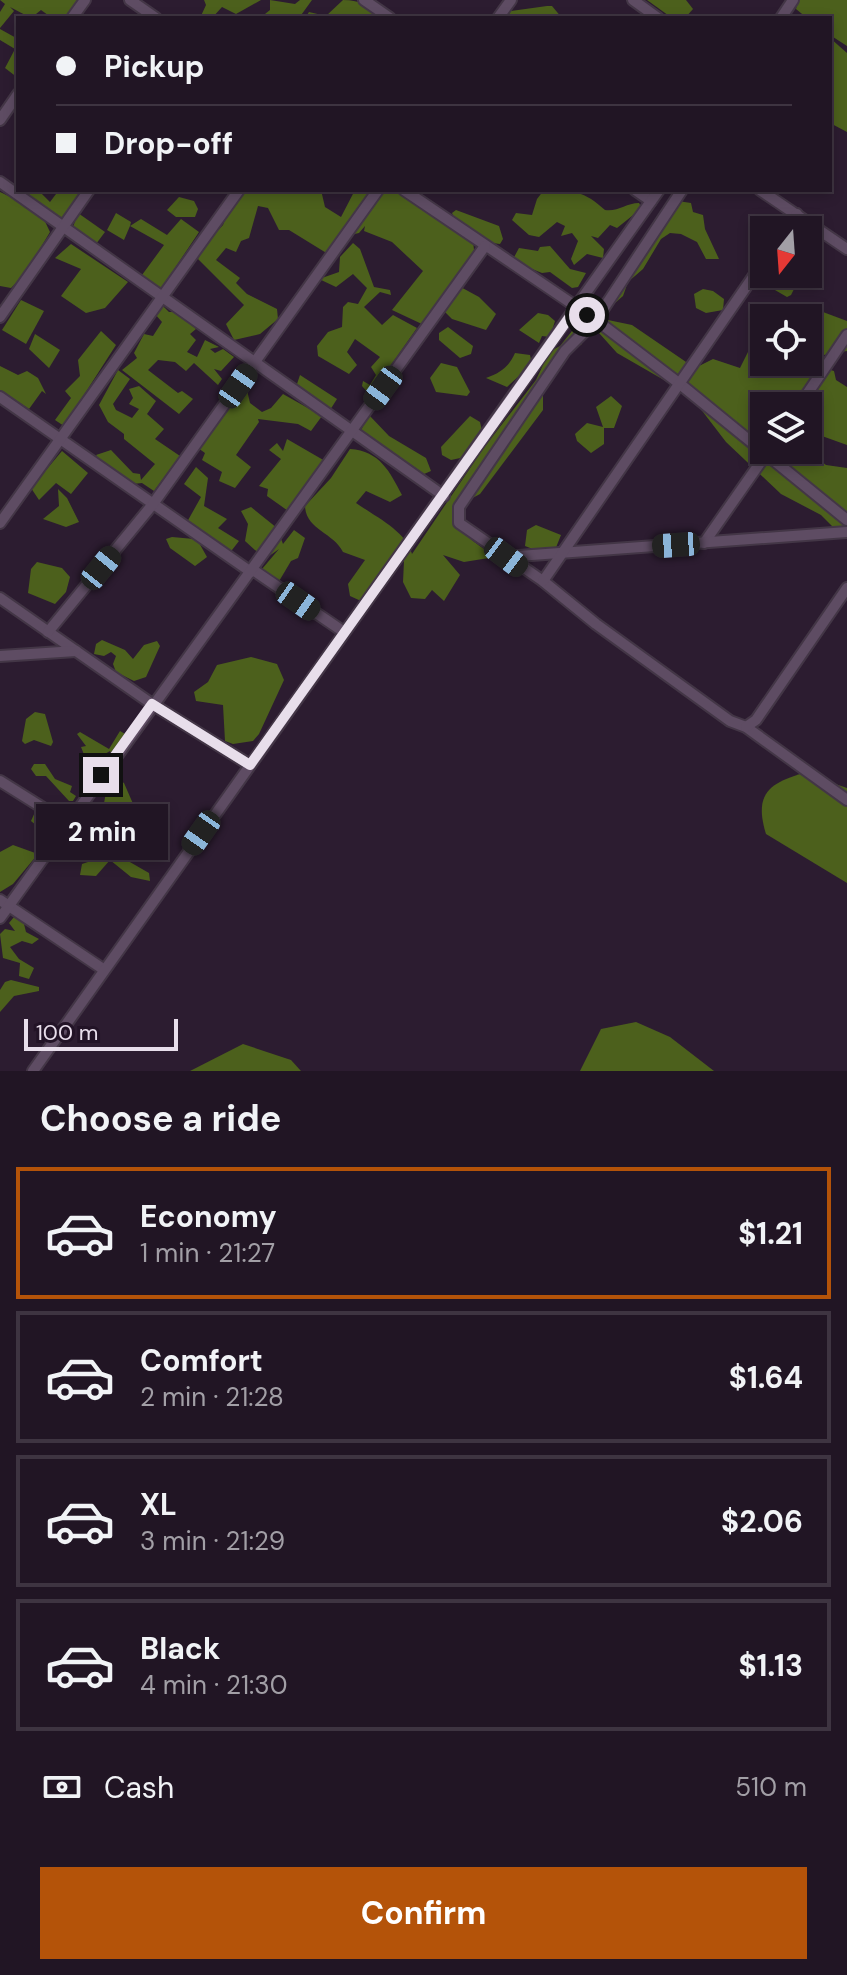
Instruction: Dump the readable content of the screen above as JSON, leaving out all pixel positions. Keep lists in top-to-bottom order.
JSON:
{
  "scale_bar": "100 m",
  "north": "bottom",
  "page": {
    "banner": ["Pickup", "Drop-off"],
    "bubble": "2 min",
    "scale": "100 m",
    "heading": "Choose a ride",
    "list": [
      {
        "name": "Economy",
        "note": "1 min · 21:27",
        "value": "$1.21"
      },
      {
        "name": "Comfort",
        "note": "2 min · 21:28",
        "value": "$1.64"
      },
      {
        "name": "XL",
        "note": "3 min · 21:29",
        "value": "$2.06"
      },
      {
        "name": "Black",
        "note": "4 min · 21:30",
        "value": "$1.13"
      }
    ],
    "pay": ["Cash", "510 m"],
    "buttons": "Confirm"
  }
}
